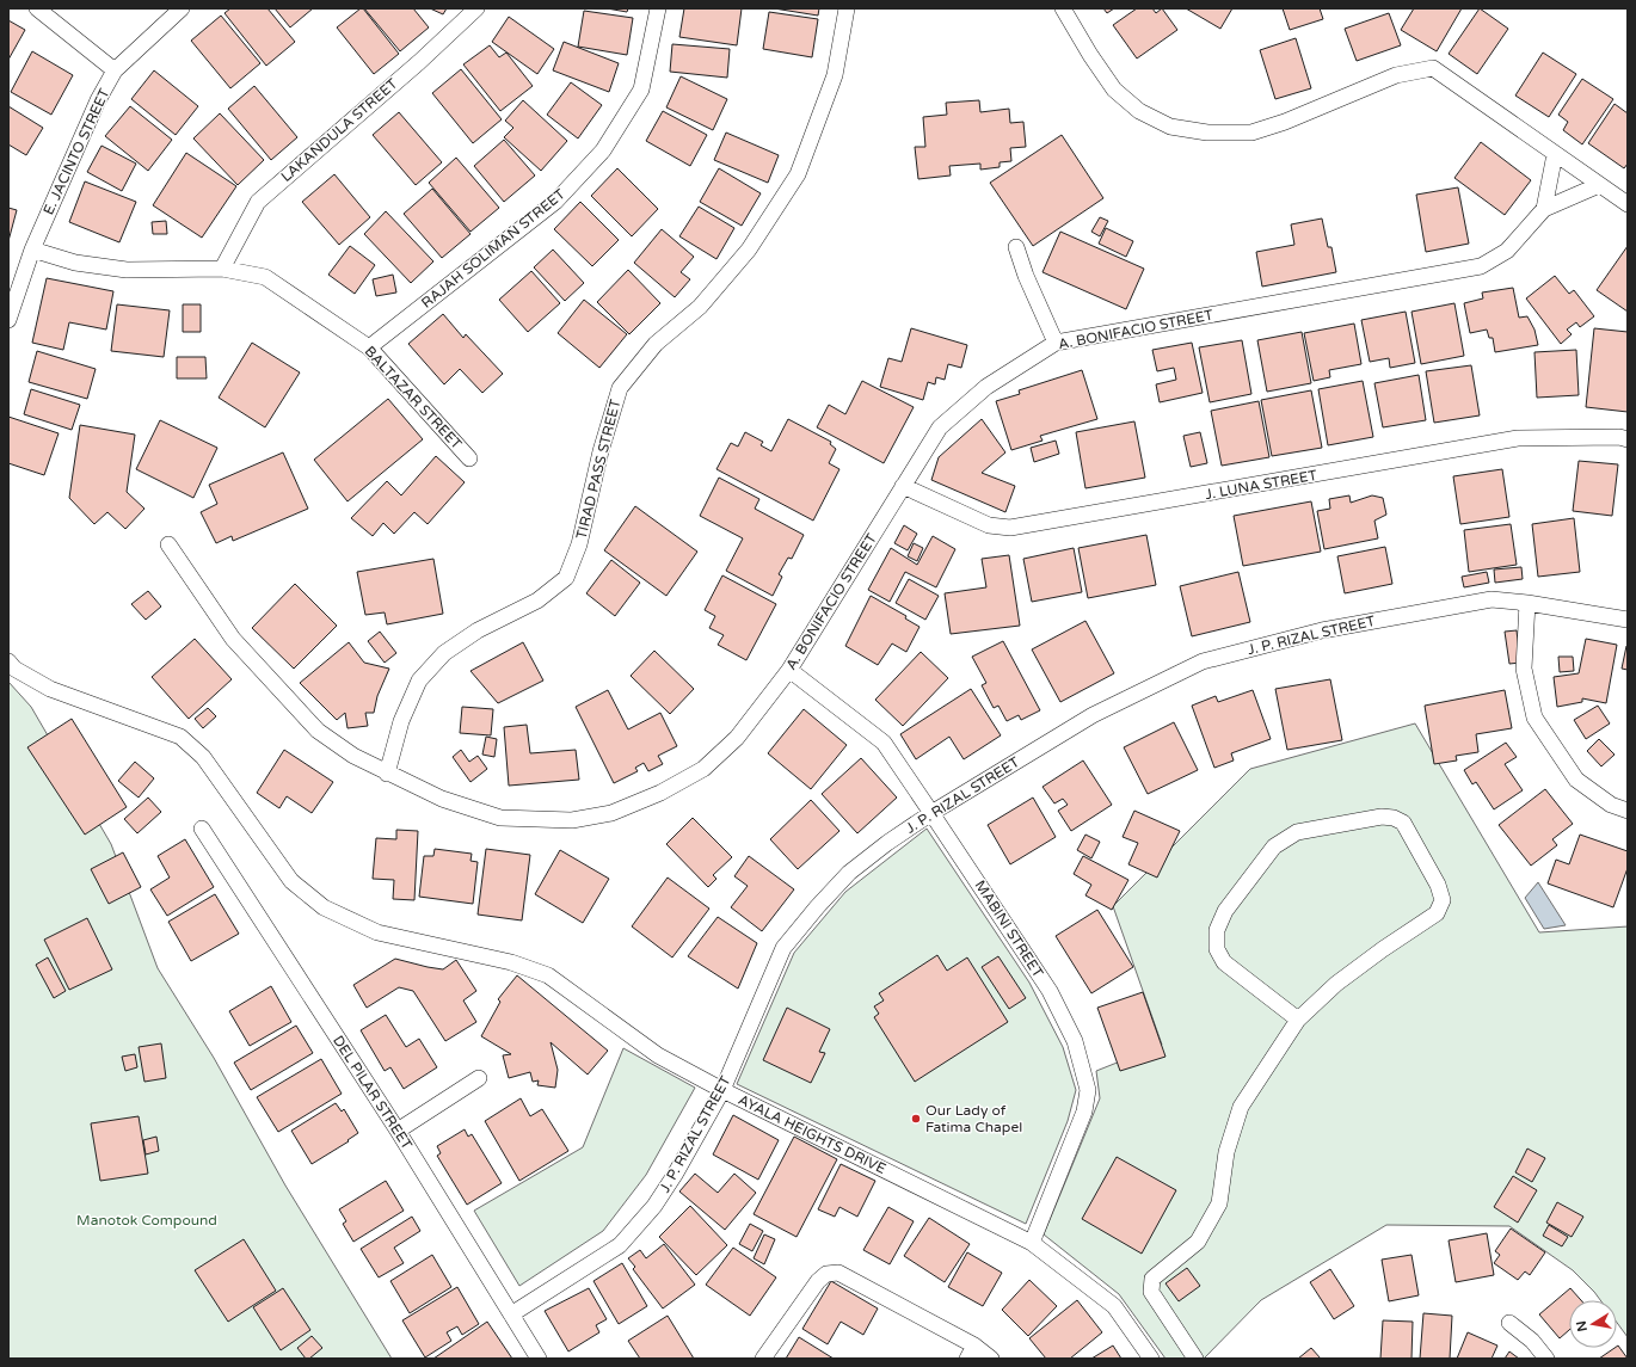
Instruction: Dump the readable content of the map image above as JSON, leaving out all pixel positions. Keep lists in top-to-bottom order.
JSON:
{
  "streets": {
    "street": [
      "LAKANDULA STREET",
      "E. JACINTO STREET",
      "RAJAH SOLIMAN STREET",
      "A. BONIFACIO STREET",
      "BALTAZAR STREET",
      "TIRAD PASS STREET",
      "J. LUNA STREET",
      "J. P. RIZAL STREET",
      "MABINI STREET",
      "DEL PILAR STREET",
      "AYALA HEIGHTS DRIVE"
    ]
  },
  "crossings": [
    ["LAKANDULA STREET", "BALTAZAR STREET"],
    ["E. JACINTO STREET", "BALTAZAR STREET"],
    ["RAJAH SOLIMAN STREET", "BALTAZAR STREET"],
    ["A. BONIFACIO STREET", "TIRAD PASS STREET"],
    ["A. BONIFACIO STREET", "J. LUNA STREET"],
    ["A. BONIFACIO STREET", "MABINI STREET"],
    ["J. P. RIZAL STREET", "MABINI STREET"],
    ["J. P. RIZAL STREET", "DEL PILAR STREET"],
    ["J. P. RIZAL STREET", "AYALA HEIGHTS DRIVE"],
    ["MABINI STREET", "AYALA HEIGHTS DRIVE"]
  ],
  "parks": ["Manotok Compound"],
  "places": ["Our Lady of Fatima Chapel"],
  "north": "left"
}
